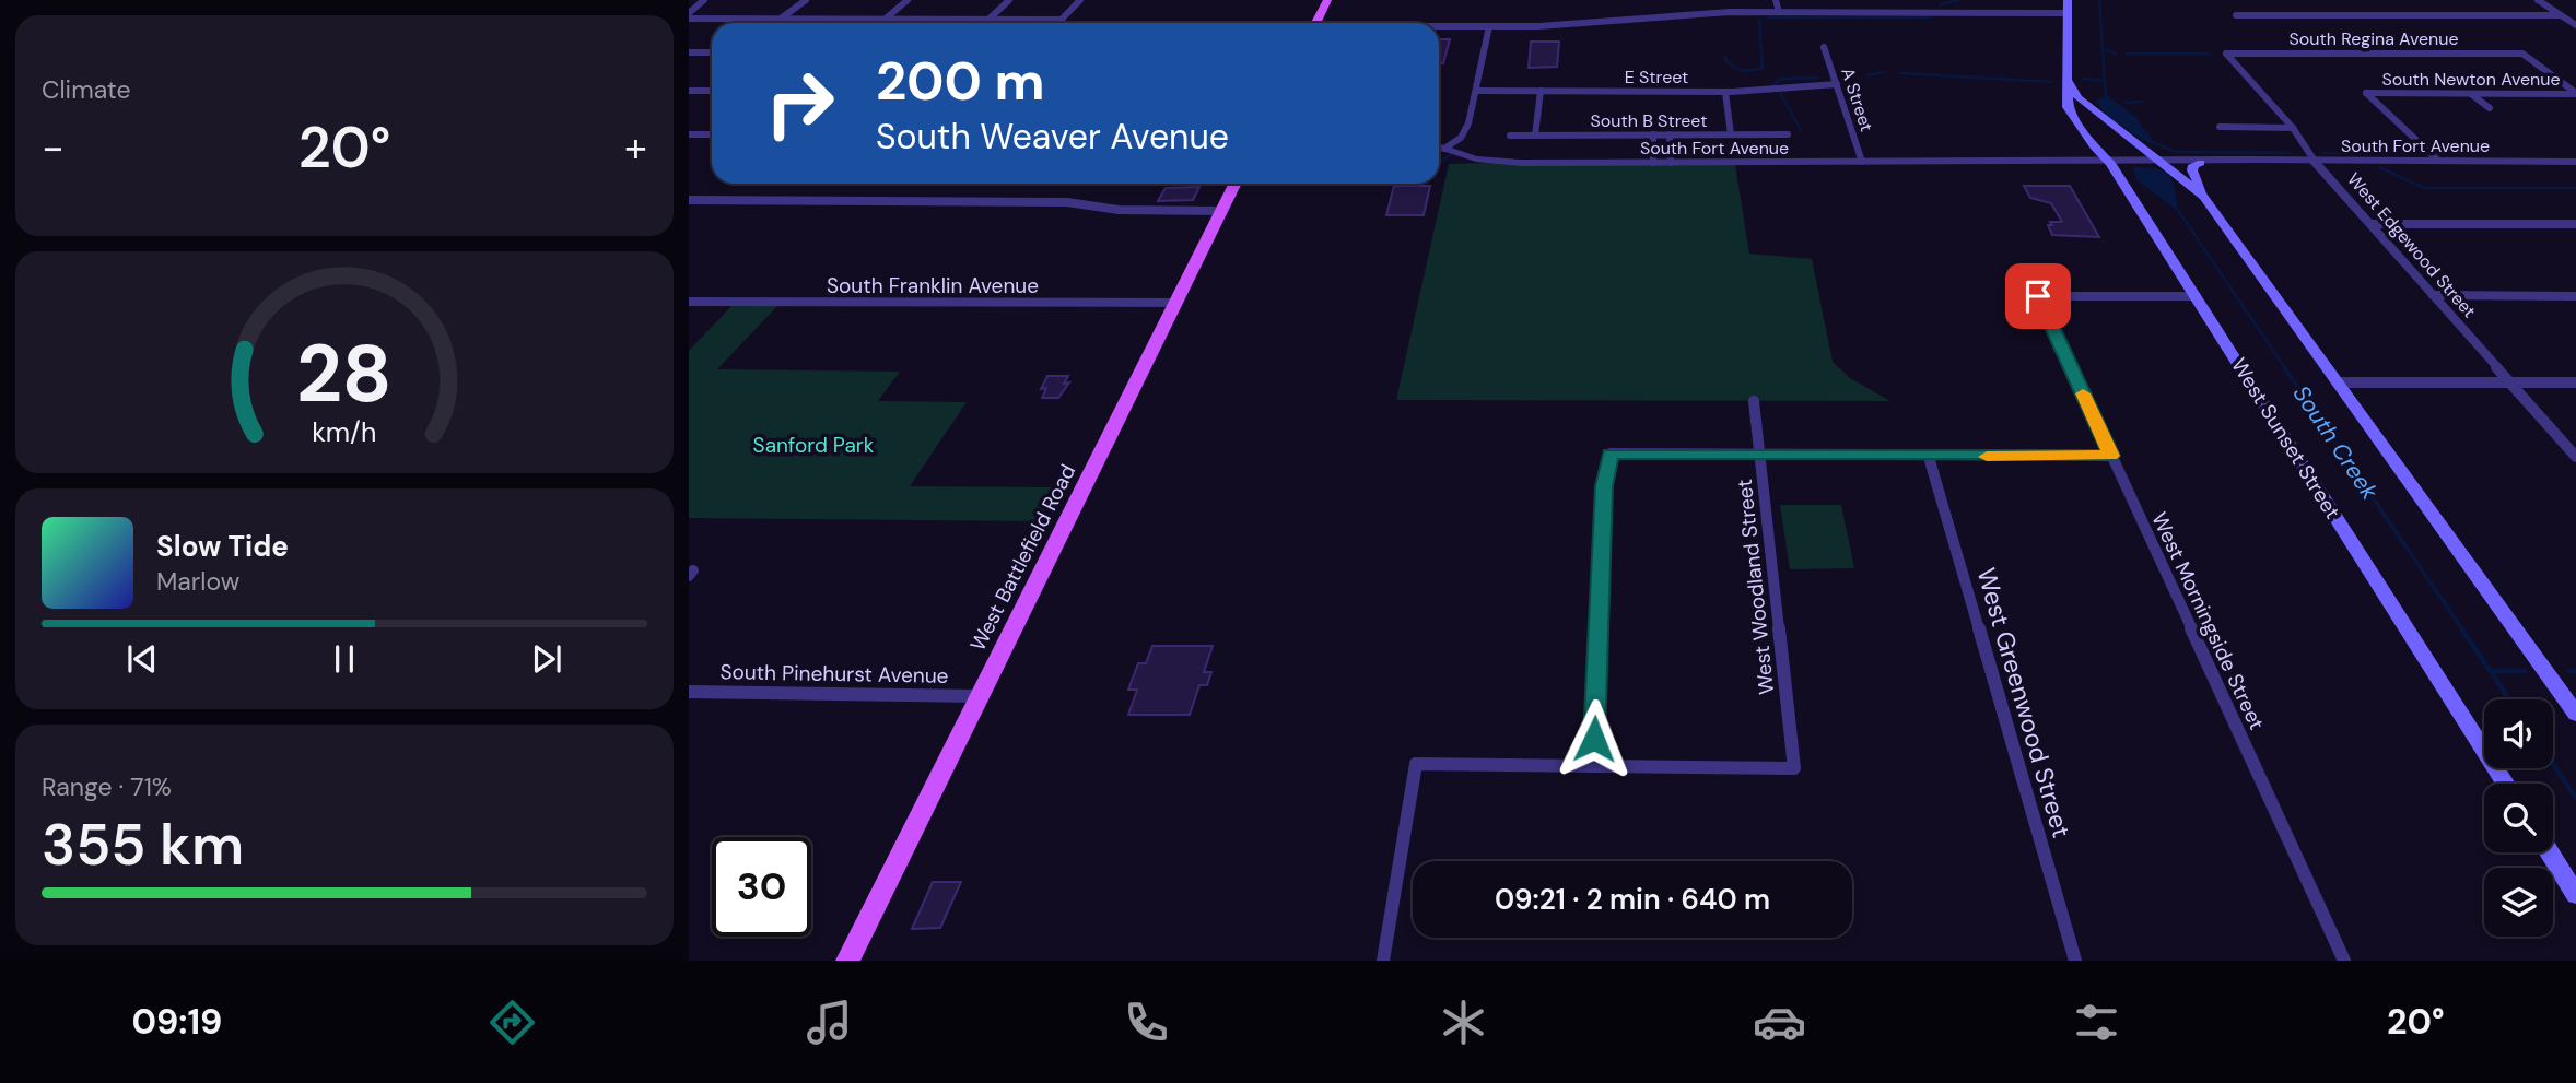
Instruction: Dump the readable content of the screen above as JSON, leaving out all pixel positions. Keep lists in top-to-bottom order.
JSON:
{
  "streets": {
    "main road": ["West Sunset Street", "West Battlefield Road"],
    "street": [
      "South Regina Avenue",
      "E Street",
      "South Newton Avenue",
      "A Street",
      "South B Street",
      "South Fort Avenue",
      "West Edgewood Street",
      "South Franklin Avenue",
      "West Woodland Street",
      "West Morningside Street",
      "South Pinehurst Avenue",
      "West Greenwood Street"
    ]
  },
  "crossings": [
    ["South Regina Avenue", "South Newton Avenue"],
    ["South Regina Avenue", "West Edgewood Street"],
    ["E Street", "A Street"],
    ["South Newton Avenue", "South Fort Avenue"],
    ["A Street", "South Fort Avenue"],
    ["South Fort Avenue", "West Edgewood Street"],
    ["South Fort Avenue", "West Sunset Street"],
    ["South Franklin Avenue", "West Battlefield Road"],
    ["West Sunset Street", "West Morningside Street"],
    ["West Battlefield Road", "South Pinehurst Avenue"]
  ],
  "water": ["South Creek"],
  "parks": ["Sanford Park"],
  "page": {
    "tile": [
      "Climate",
      ["Range · 71%", "355 km"]
    ],
    "turn": ["200 m", "South Weaver Avenue"],
    "heat": ["−", "20°", "+"],
    "song": ["Slow Tide", "Marlow"],
    "limit": "30",
    "trip": "09:21 · 2 min · 640 m",
    "tabs": ["09:19", "20°"],
    "gauge": ["28", "km/h"]
  }
}
